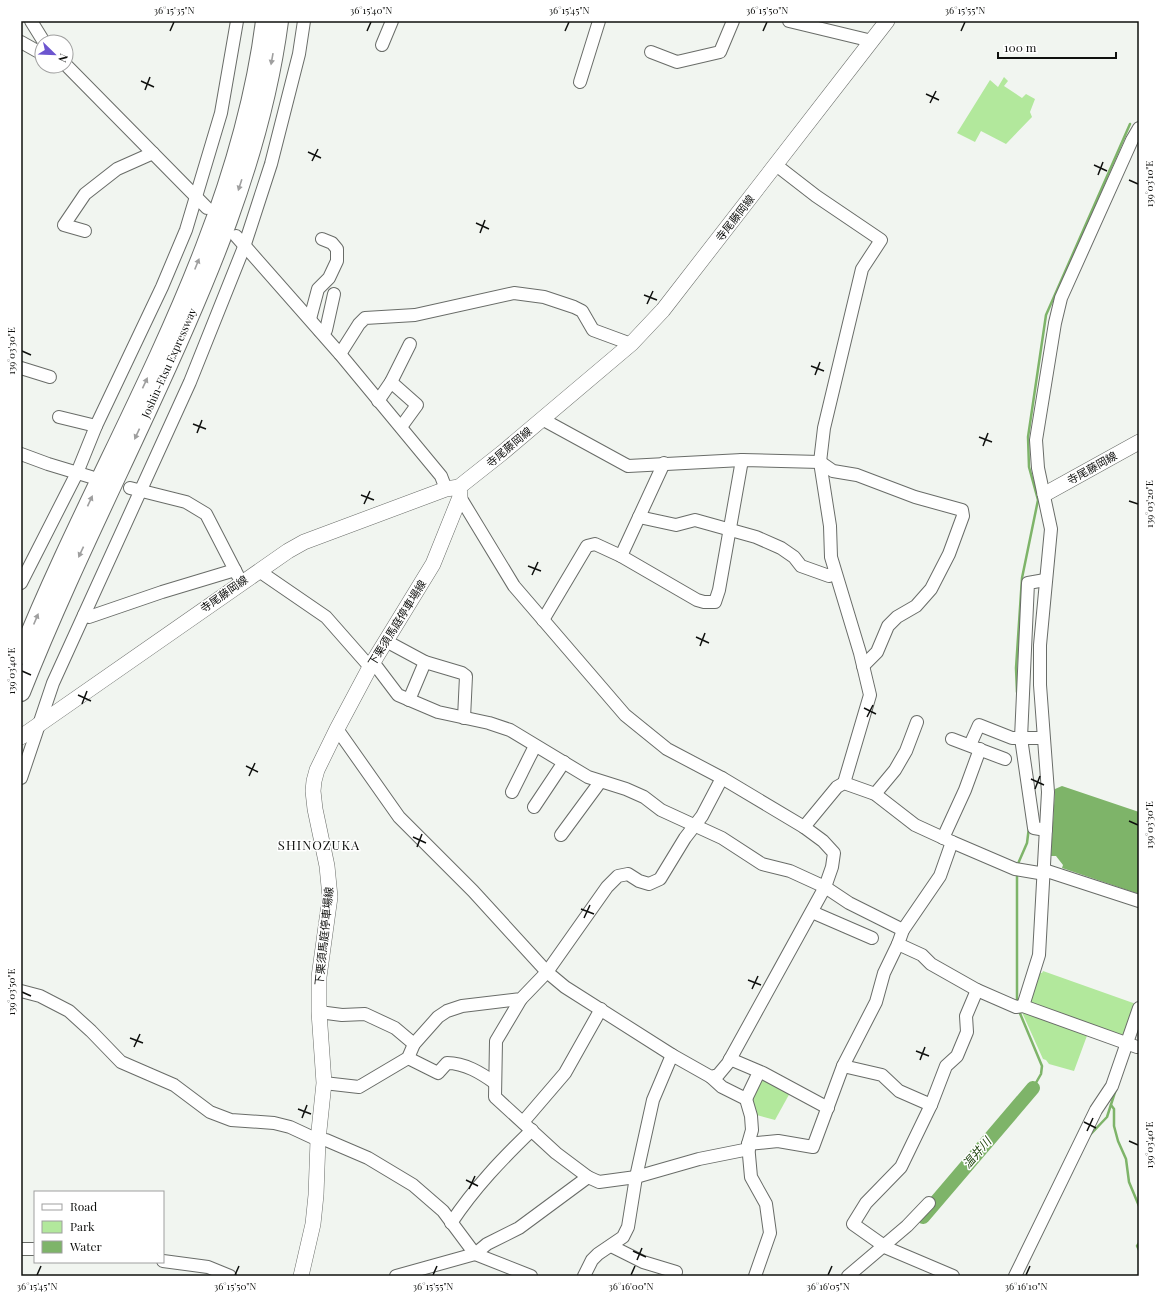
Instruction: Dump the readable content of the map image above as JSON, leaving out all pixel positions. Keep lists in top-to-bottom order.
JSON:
{
  "streets": {
    "highway": ["Joshin-Etsu Expressway"],
    "main road": ["寺尾藤岡線", "下栗須馬庭停車場線"]
  },
  "crossings": [
    ["寺尾藤岡線", "下栗須馬庭停車場線"]
  ],
  "districts": ["SHINOZUKA"],
  "water": ["温井川"],
  "legend": ["Road", "Park", "Water"],
  "scale_bar": "100 m",
  "north": "bottom right",
  "coordinates": [
    "36°15'35\"N",
    "36°15'40\"N",
    "36°15'45\"N",
    "36°15'50\"N",
    "36°15'55\"N",
    "139°03'10\"E",
    "139°03'30\"E",
    "139°03'20\"E",
    "139°03'40\"E",
    "139°03'50\"E",
    "36°16'00\"N",
    "36°16'05\"N",
    "36°16'10\"N"
  ]
}
